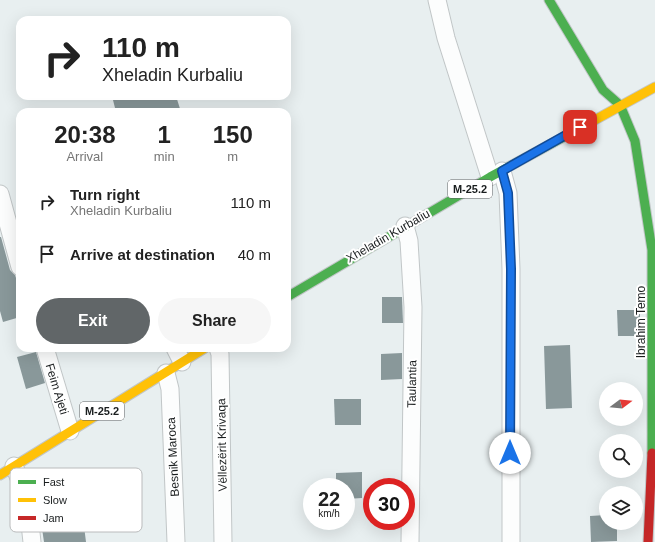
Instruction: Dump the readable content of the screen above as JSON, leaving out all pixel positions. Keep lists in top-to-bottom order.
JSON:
{
  "streets": {
    "main road": ["M-25.2", "Xheladin Kurbaliu", "Ibrahim Temo"],
    "street": [
      "Taulantia",
      "Feim Ajeti",
      "Vëllezërit Krivaqa",
      "Besnik Maroca"
    ]
  },
  "crossings": [
    ["M-25.2", "Feim Ajeti"],
    ["M-25.2", "Besnik Maroca"],
    ["Xheladin Kurbaliu", "Ibrahim Temo"],
    ["Xheladin Kurbaliu", "Taulantia"]
  ],
  "legend": ["Fast", "Slow", "Jam"],
  "north": "right",
  "page": {
    "turn": ["110 m", "Xheladin Kurbaliu"],
    "eta": [
      "20:38",
      "Arrival",
      "1",
      "min",
      "150",
      "m"
    ],
    "list": [
      {
        "name": "Turn right",
        "note": "Xheladin Kurbaliu",
        "value": "110 m"
      },
      {
        "name": "Arrive at destination",
        "value": "40 m"
      }
    ],
    "buttons": ["Exit", "Share"],
    "speed": "22 km/h",
    "limit": "30"
  }
}
